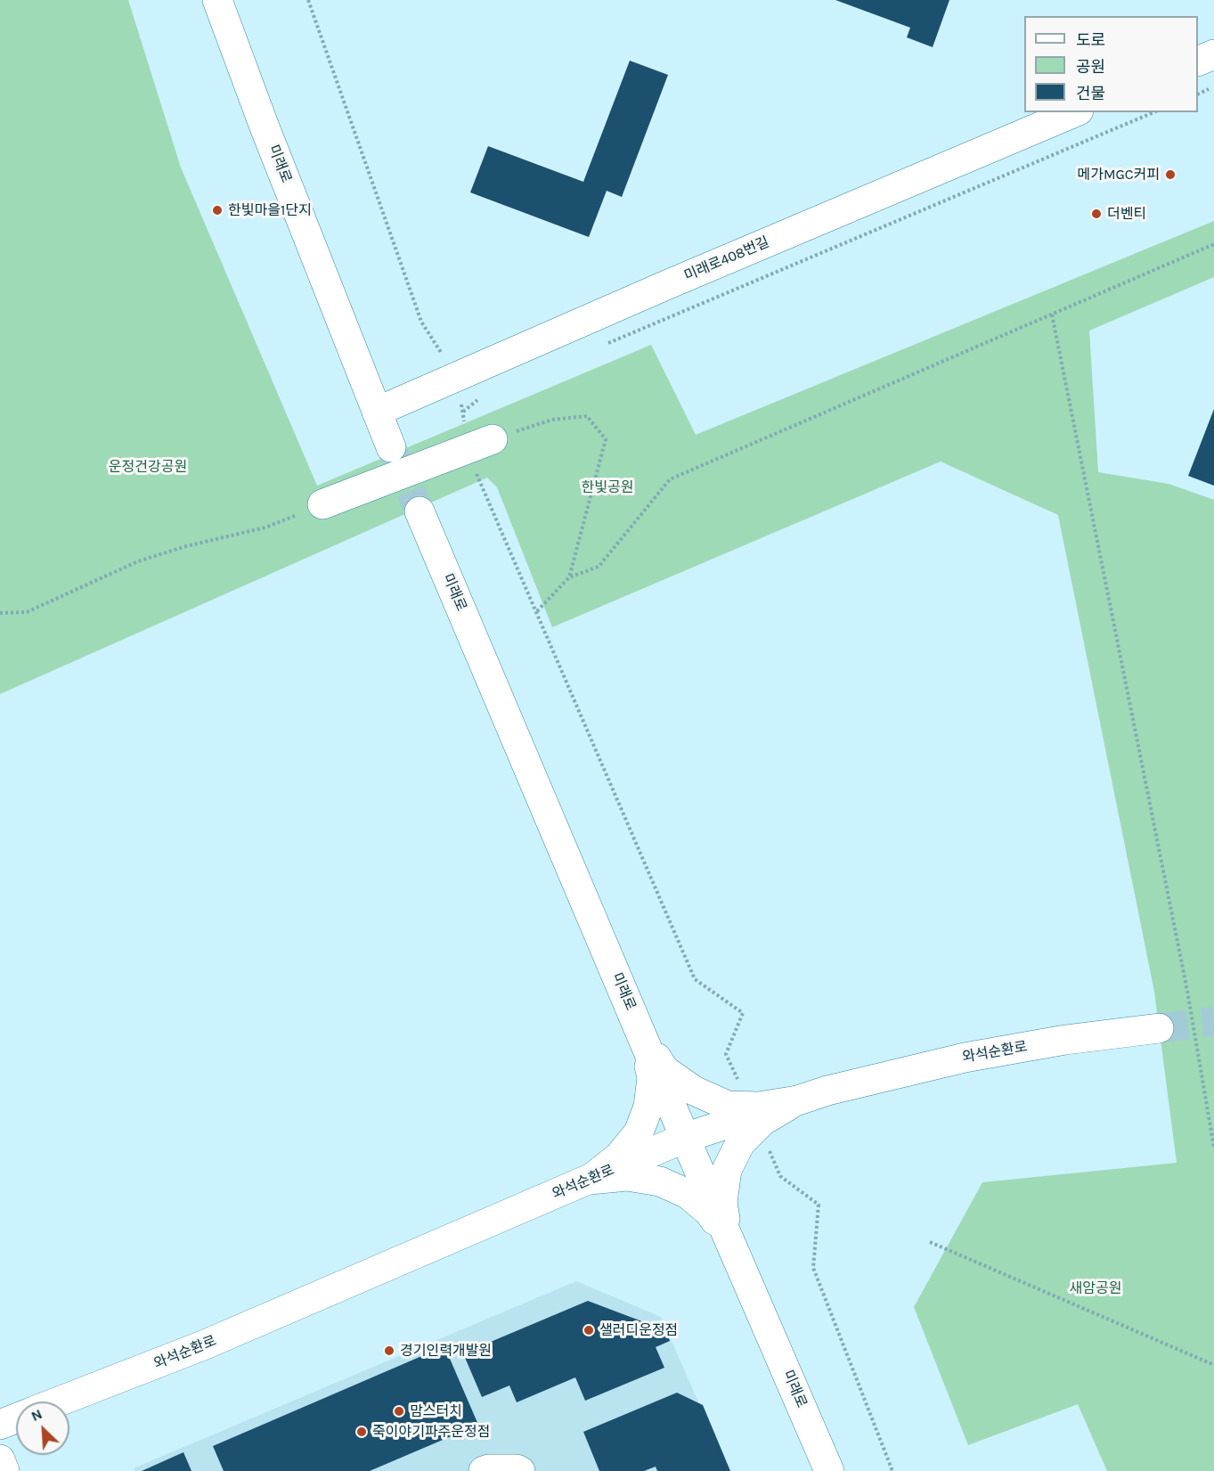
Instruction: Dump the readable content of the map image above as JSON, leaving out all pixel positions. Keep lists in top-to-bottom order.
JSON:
{
  "streets": {
    "street": ["미래로", "미래로408번길", "와석순환로"]
  },
  "crossings": [
    ["미래로", "미래로408번길"],
    ["미래로", "와석순환로"]
  ],
  "parks": ["운정건강공원", "한빛공원", "새암공원"],
  "places": [
    "메가MGC커피",
    "한빛마을1단지",
    "더벤티",
    "샐러디운정점",
    "경기인력개발원",
    "맘스터치",
    "죽이야기파주운정점"
  ],
  "legend": ["도로", "공원", "건물"],
  "north": "top left"
}
